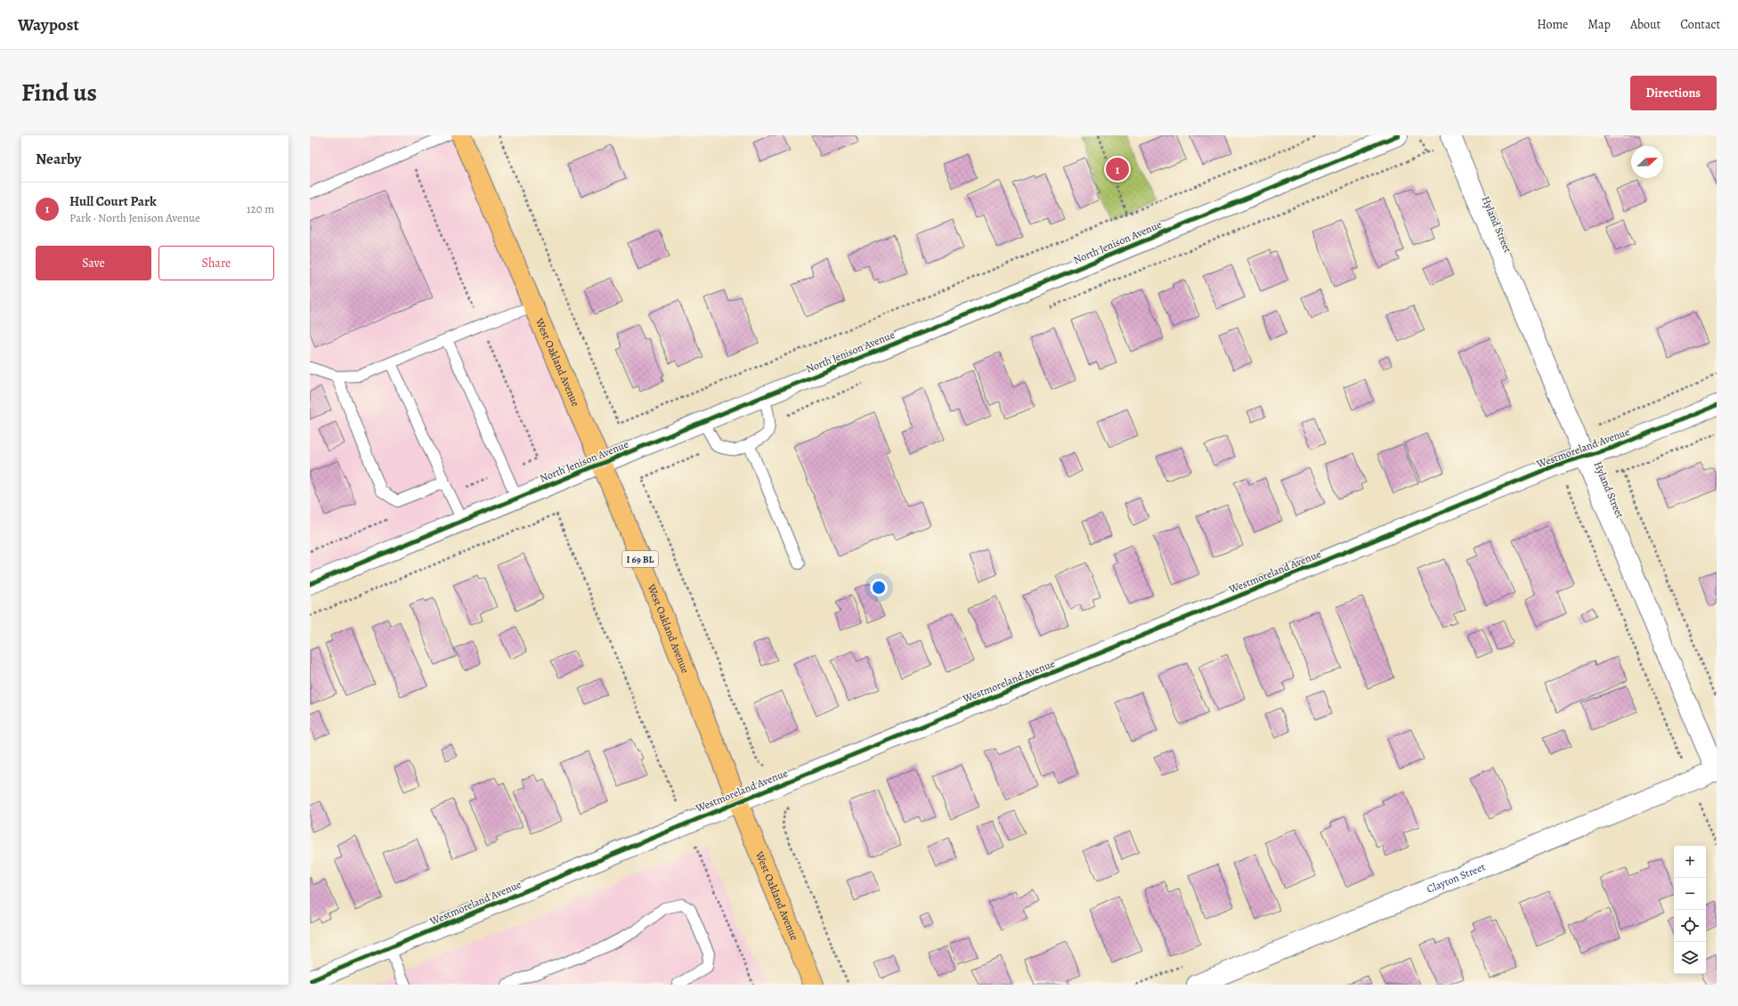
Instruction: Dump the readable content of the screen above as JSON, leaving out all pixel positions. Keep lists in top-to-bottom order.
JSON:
{
  "streets": {
    "main road": ["West Oakland Avenue", "I 69 BL"],
    "street": [
      "Hyland Street",
      "North Jenison Avenue",
      "Westmoreland Avenue",
      "Clayton Street"
    ]
  },
  "crossings": [
    ["Hyland Street", "Westmoreland Avenue"],
    ["Hyland Street", "Clayton Street"],
    ["North Jenison Avenue", "West Oakland Avenue"],
    ["West Oakland Avenue", "Westmoreland Avenue"]
  ],
  "north": "top right",
  "page": {
    "header": "Waypost",
    "nav": [
      "Home",
      "Map",
      "About",
      "Contact"
    ],
    "title": "Find us",
    "buttons": [
      "Directions",
      ["Save", "Share"]
    ],
    "heading": "Nearby",
    "pins": "1",
    "list": [
      {
        "mark": "1",
        "name": "Hull Court Park",
        "note": "Park · North Jenison Avenue",
        "value": "120 m"
      }
    ],
    "map_buttons": ["+", "−"]
  }
}
